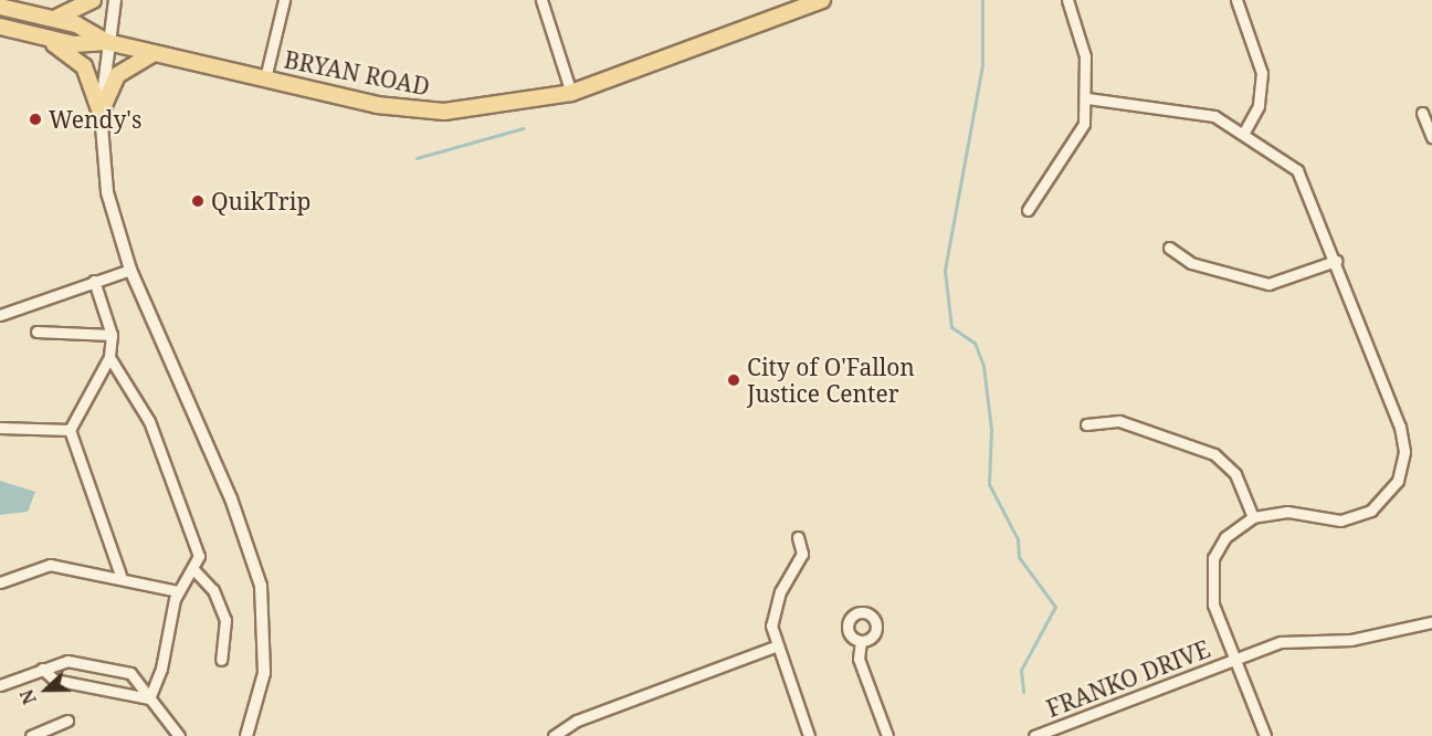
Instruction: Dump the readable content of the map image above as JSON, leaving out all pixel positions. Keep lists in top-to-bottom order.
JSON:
{
  "streets": {
    "main road": ["BRYAN ROAD"],
    "street": ["FRANKO DRIVE"]
  },
  "places": ["Wendy's", "QuikTrip", "City of O'Fallon Justice Center"],
  "north": "left"
}
